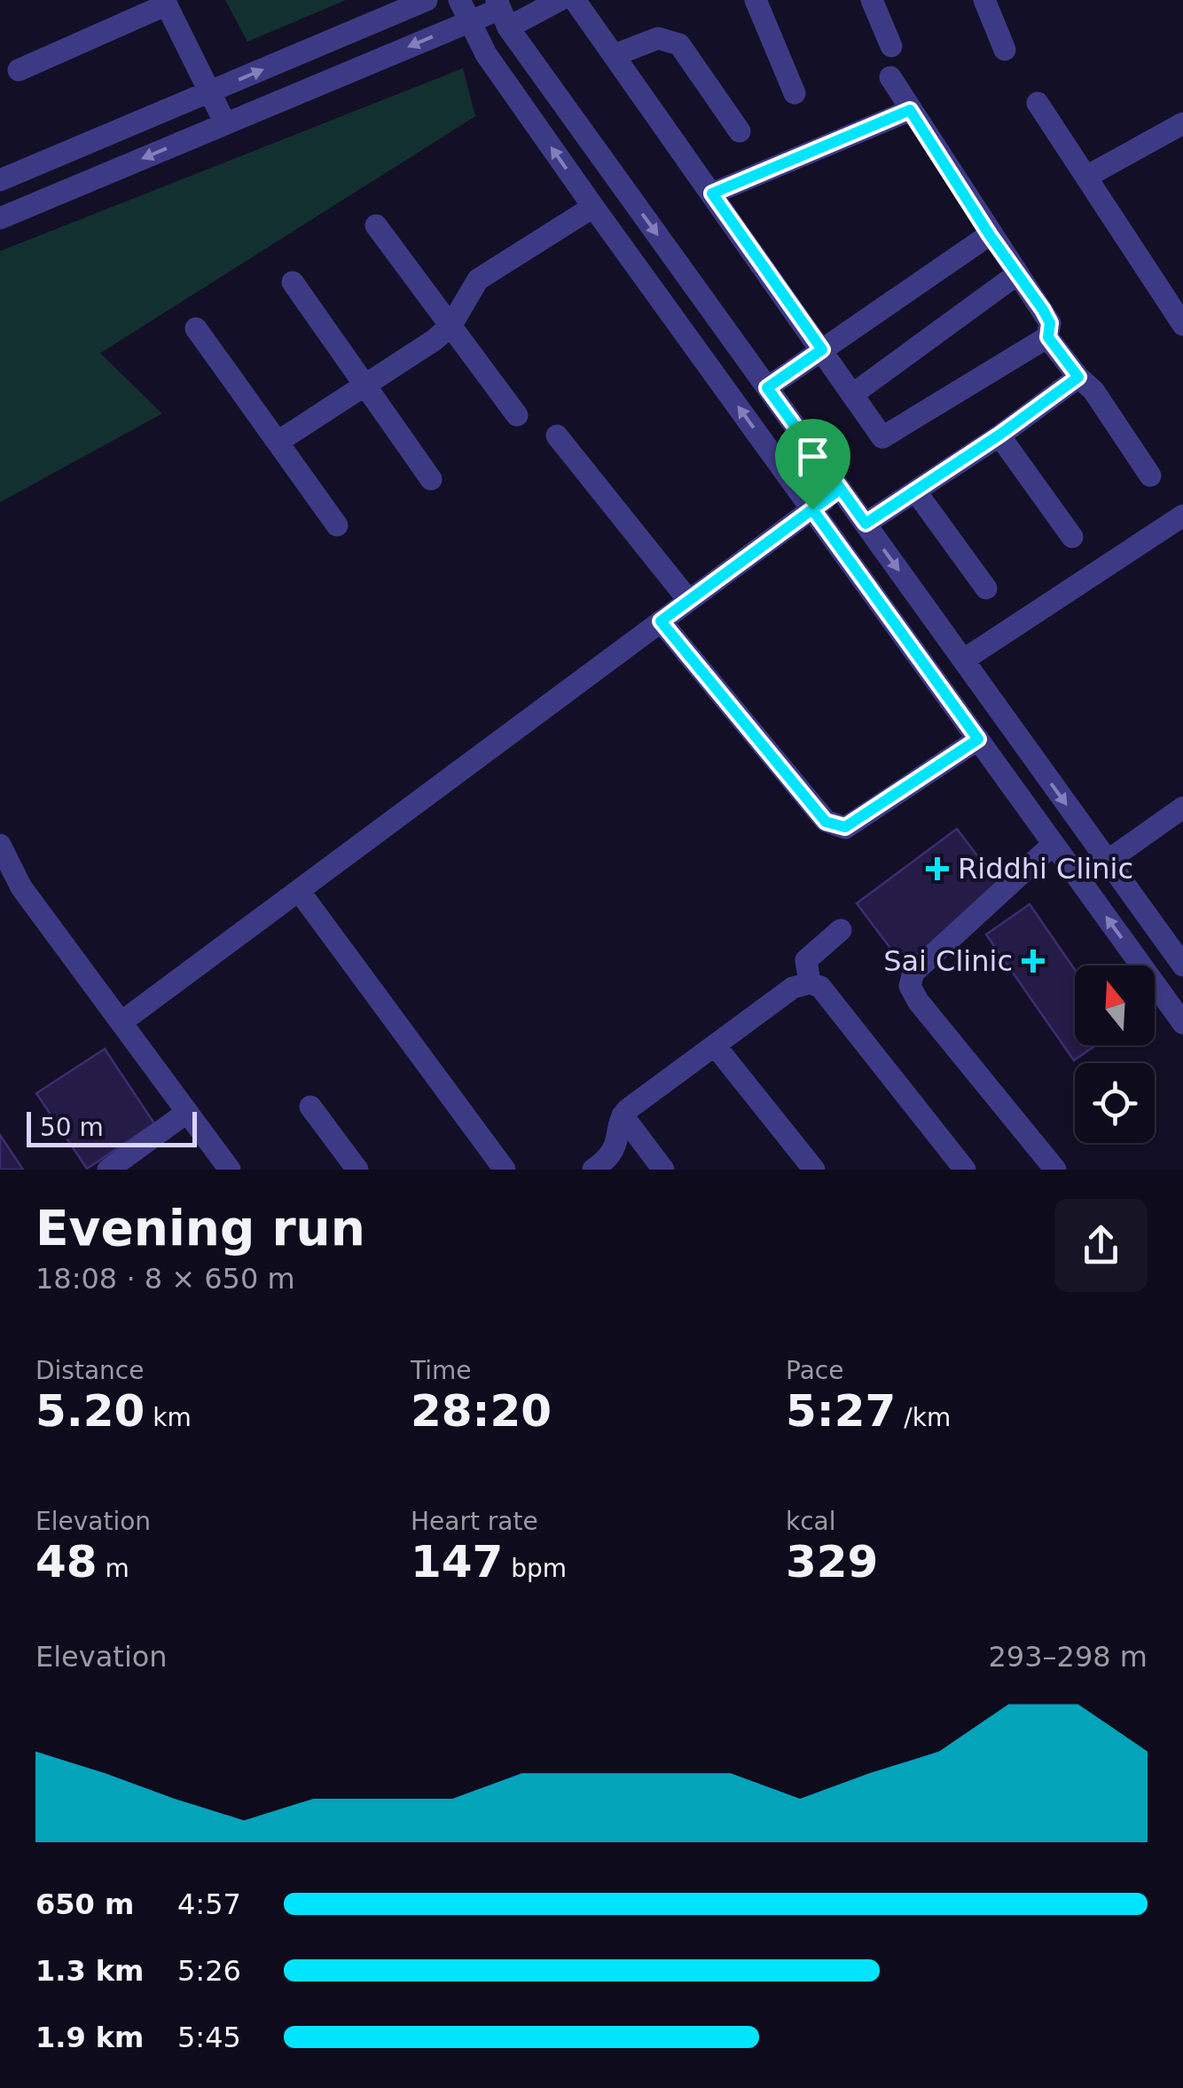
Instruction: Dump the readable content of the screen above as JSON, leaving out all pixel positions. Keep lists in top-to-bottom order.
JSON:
{
  "places": {
    "health": ["Riddhi Clinic", "Sai Clinic"]
  },
  "scale_bar": "50 m",
  "north": "top",
  "page": {
    "scale": "50 m",
    "heading": ["Evening run", "18:08 · 8 × 650 m"],
    "stats": [
      ["Distance", "5.20 km"],
      ["Time", "28:20"],
      ["Pace", "5:27 /km"],
      ["Elevation", "48 m"],
      ["Heart rate", "147 bpm"],
      ["kcal", "329"]
    ],
    "chart": ["Elevation", "293–298 m"],
    "list": [
      {
        "name": "650 m",
        "note": "4:57"
      },
      {
        "name": "1.3 km",
        "note": "5:26"
      },
      {
        "name": "1.9 km",
        "note": "5:45"
      }
    ]
  }
}
